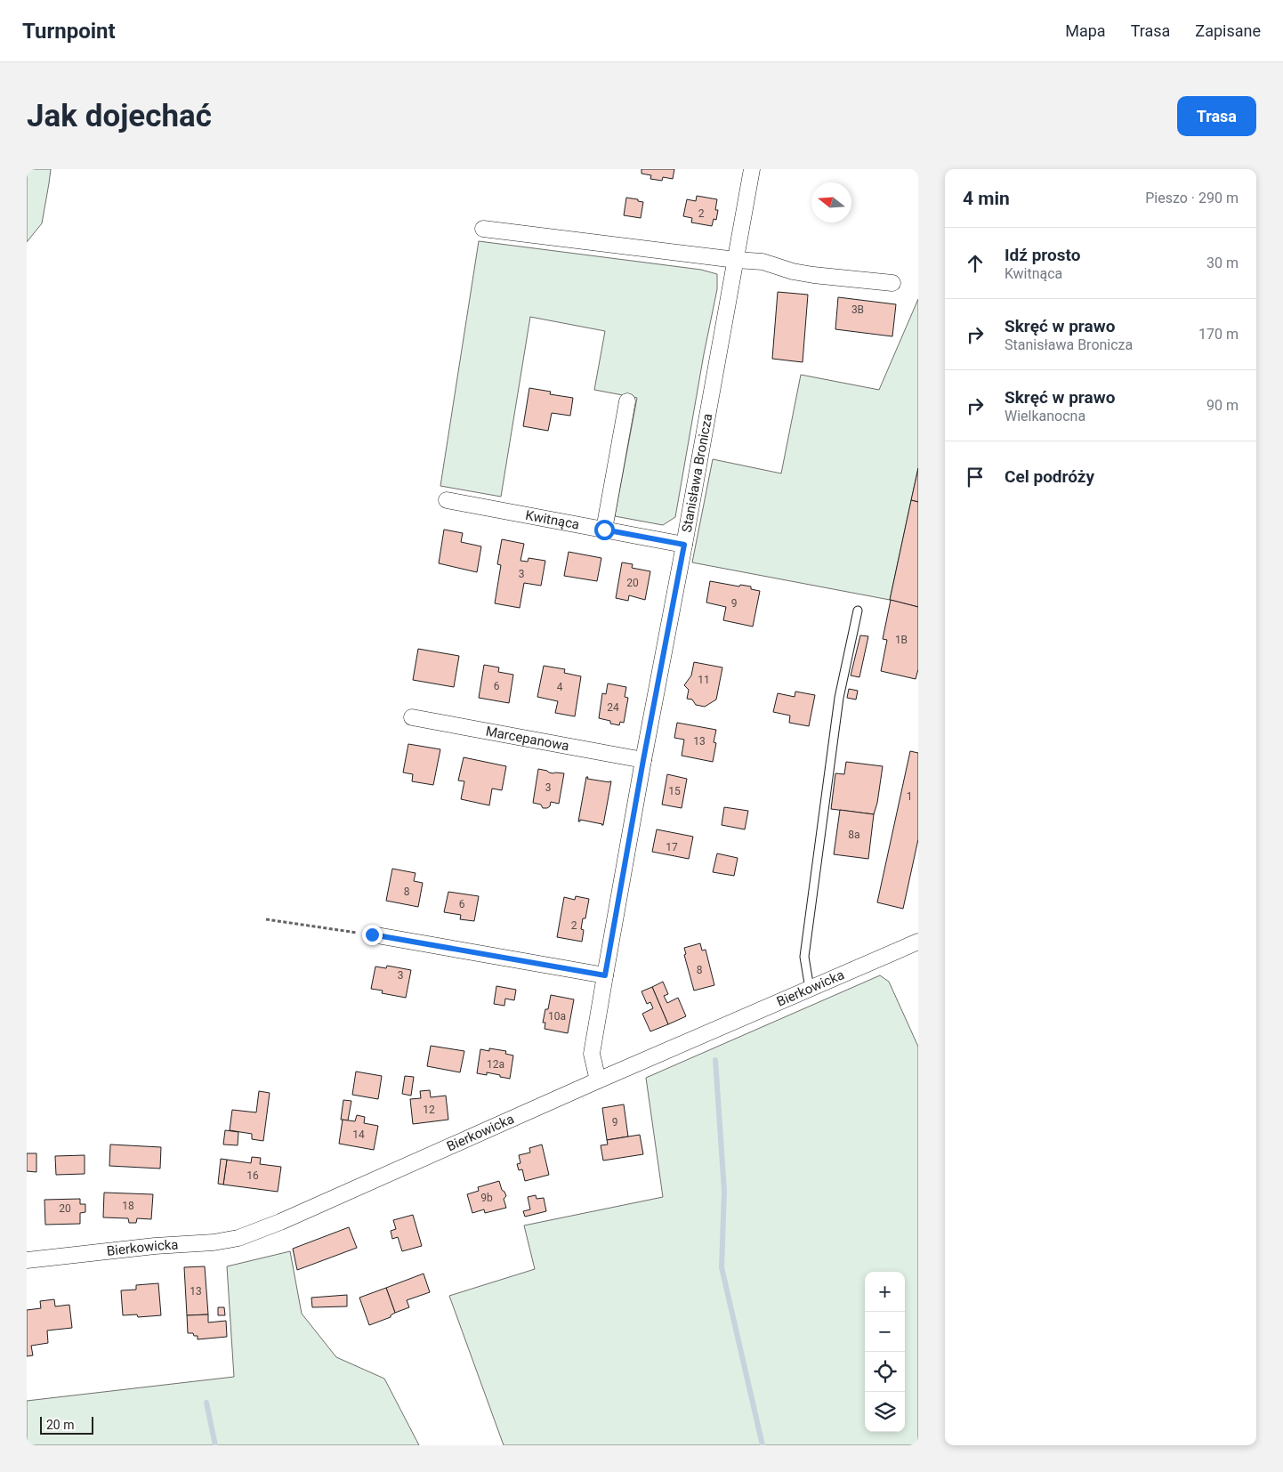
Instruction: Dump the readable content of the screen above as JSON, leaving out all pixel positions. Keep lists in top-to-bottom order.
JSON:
{
  "streets": {
    "street": [
      "Stanisława Bronicza",
      "Kwitnąca",
      "Marcepanowa",
      "Bierkowicka"
    ]
  },
  "crossings": [
    ["Stanisława Bronicza", "Kwitnąca"],
    ["Stanisława Bronicza", "Marcepanowa"],
    ["Stanisława Bronicza", "Bierkowicka"]
  ],
  "house_numbers": [
    "2",
    "3B",
    "3",
    "20",
    "9",
    "1B",
    "11",
    "6",
    "4",
    "24",
    "13",
    "3",
    "15",
    "1",
    "8a",
    "17",
    "8",
    "6",
    "2",
    "8",
    "3",
    "10a",
    "12a",
    "12",
    "9",
    "14",
    "16",
    "9b",
    "18",
    "20",
    "13"
  ],
  "scale_bar": "20 m",
  "north": "left",
  "page": {
    "header": "Turnpoint",
    "nav": ["Mapa", "Trasa", "Zapisane"],
    "buttons": "Trasa",
    "title": "Jak dojechać",
    "heading": ["4 min", "Pieszo · 290 m"],
    "list": [
      ["Idź prosto", "Kwitnąca", "30 m"],
      ["Skręć w prawo", "Stanisława Bronicza", "170 m"],
      ["Skręć w prawo", "Wielkanocna", "90 m"],
      "Cel podróży"
    ],
    "map_buttons": ["+", "−"],
    "scale": "20 m"
  }
}
